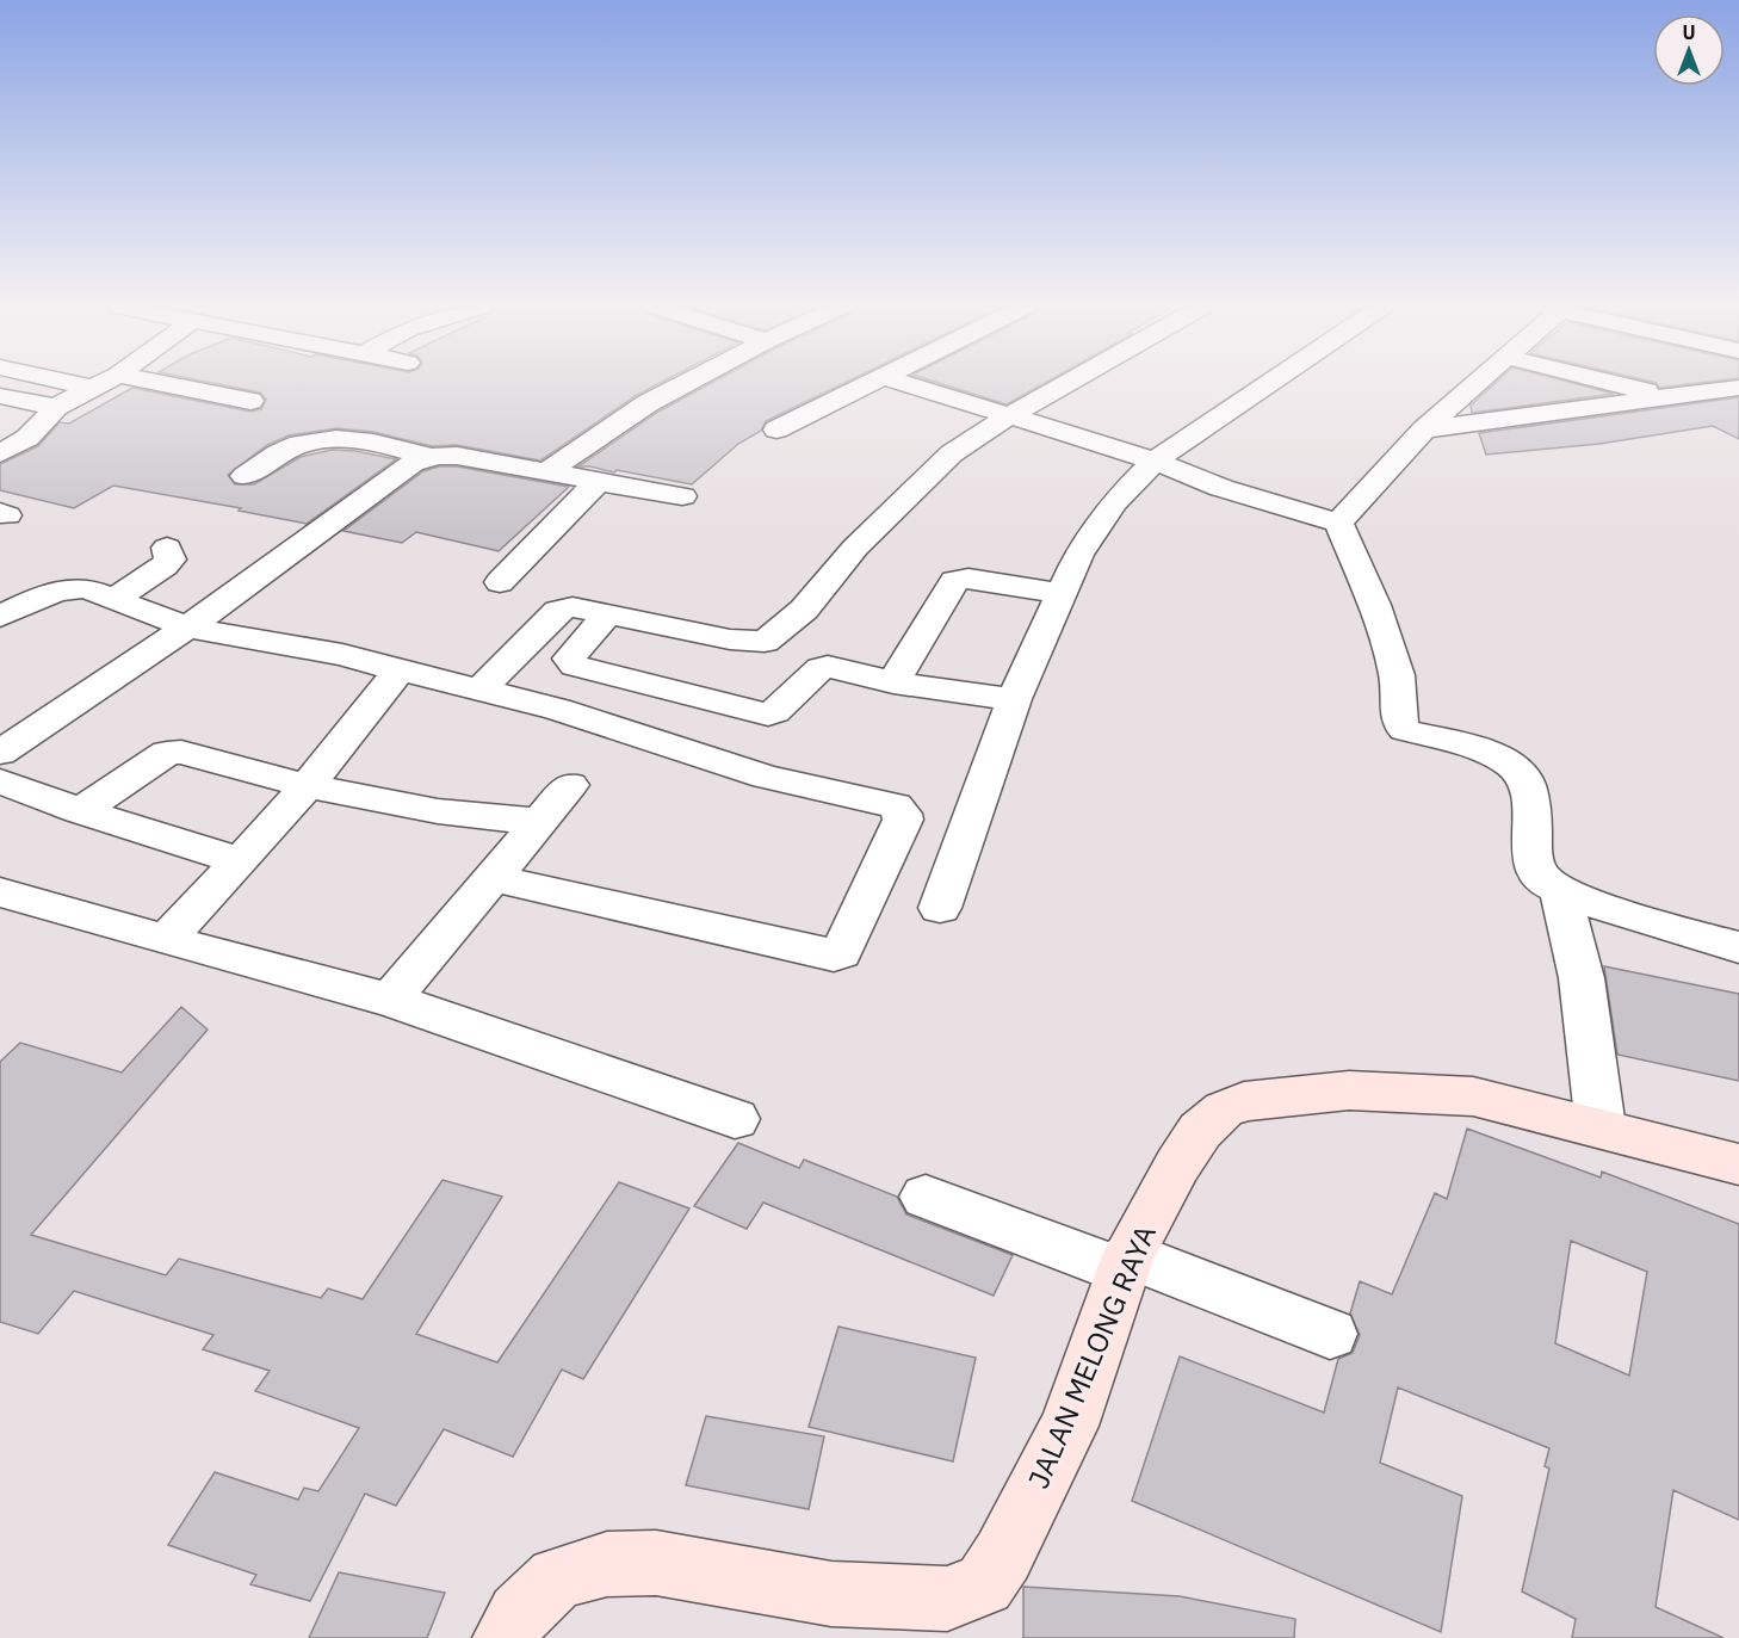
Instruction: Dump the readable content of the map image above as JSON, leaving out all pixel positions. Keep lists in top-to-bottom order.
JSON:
{
  "streets": {
    "main road": ["JALAN MELONG RAYA"]
  },
  "north": "top"
}
